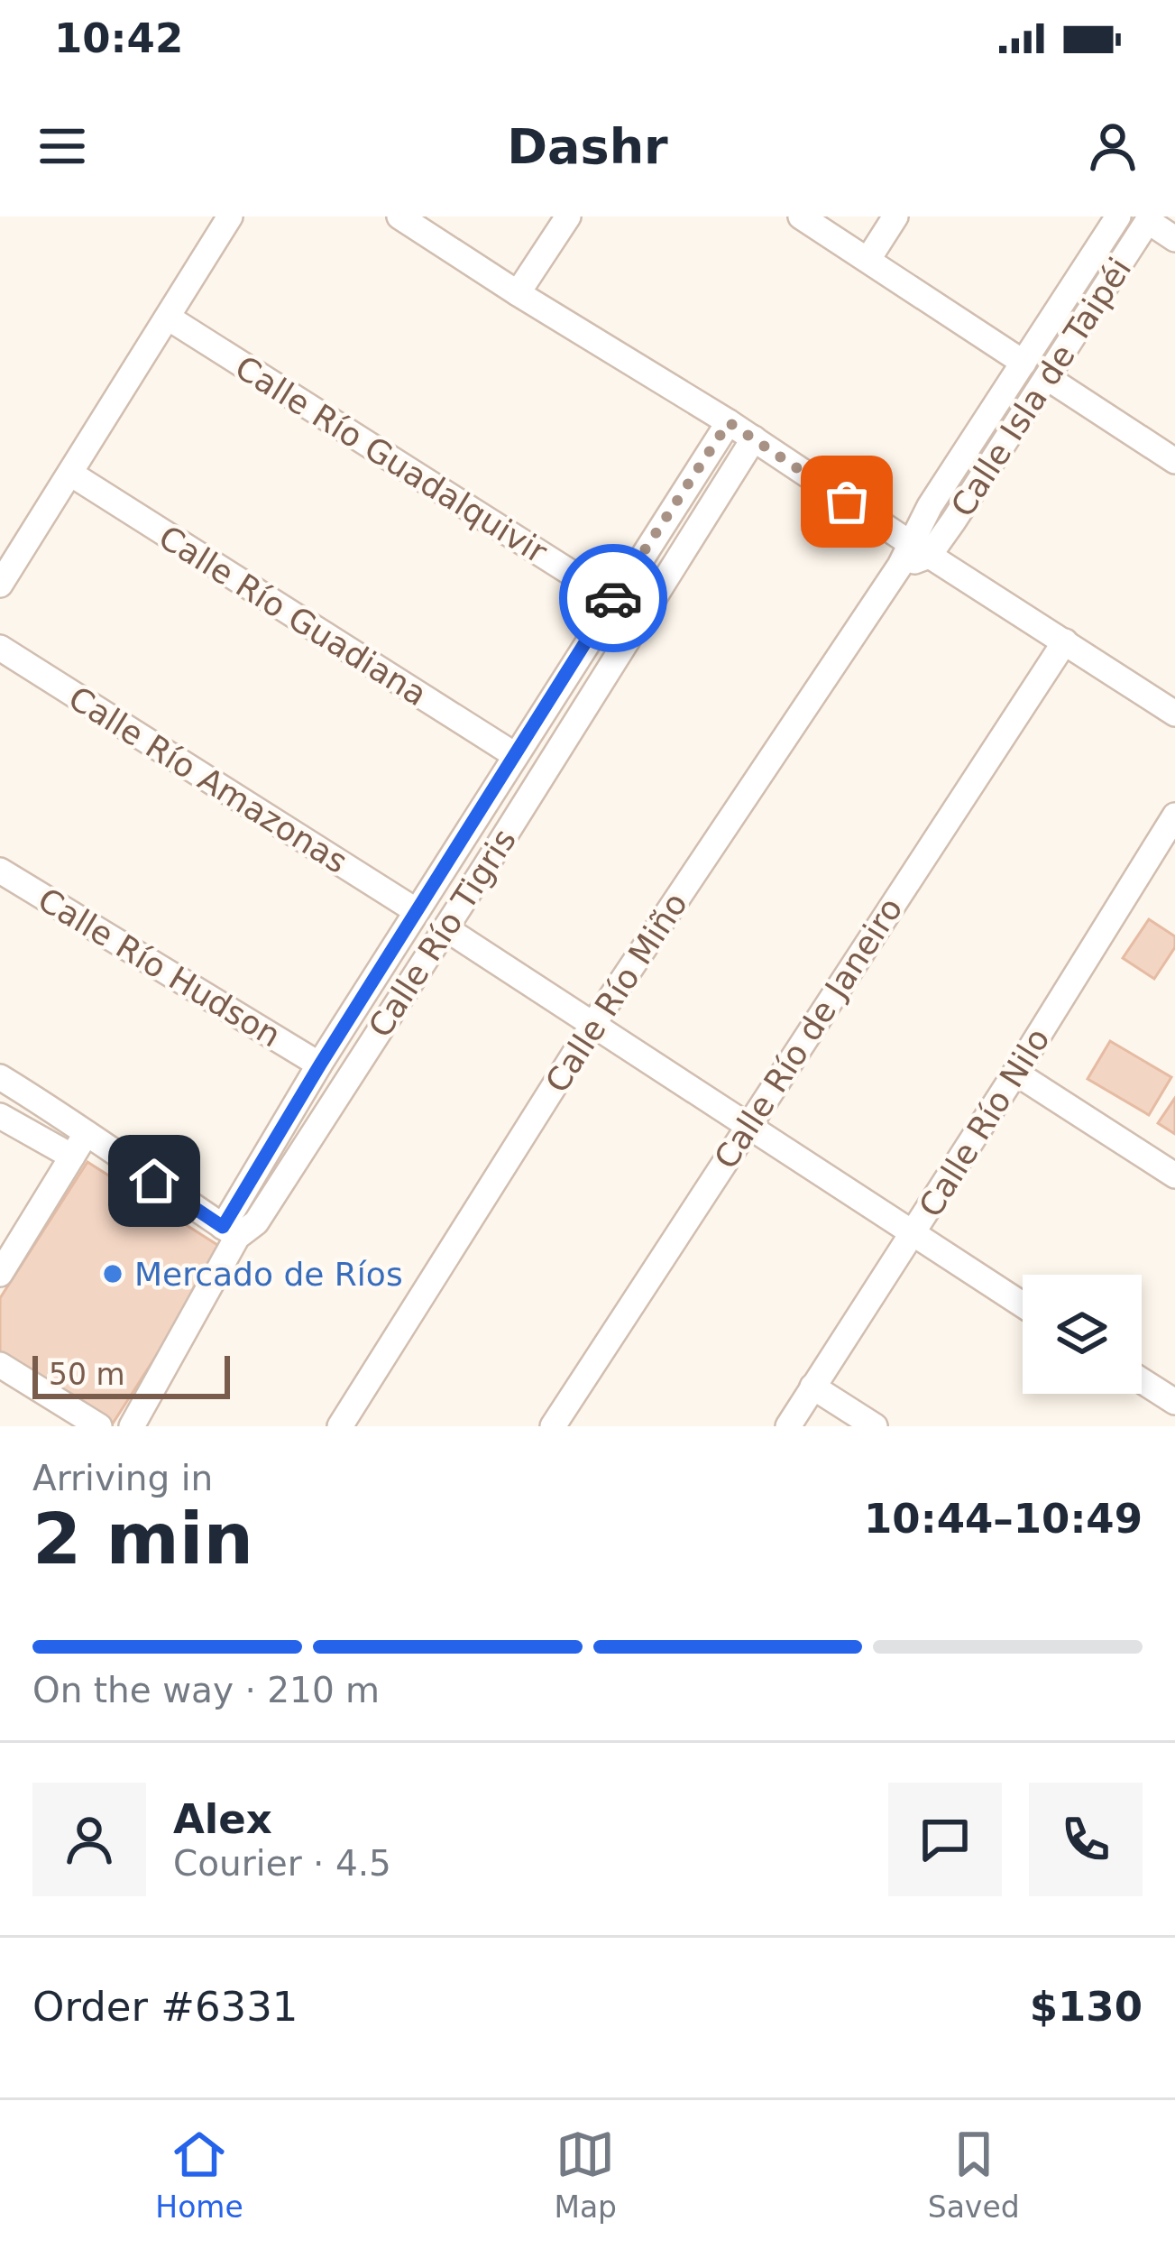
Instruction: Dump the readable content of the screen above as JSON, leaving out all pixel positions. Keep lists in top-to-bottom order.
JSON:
{
  "streets": {
    "street": [
      "Calle Isla de Taipéi",
      "Calle Río Guadalquivir",
      "Calle Río Guadiana",
      "Calle Río Amazonas",
      "Calle Río Tigris",
      "Calle Río Hudson",
      "Calle Río Miño",
      "Calle Río de Janeiro",
      "Calle Río Nilo"
    ]
  },
  "crossings": [
    ["Calle Isla de Taipéi", "Calle Río Miño"],
    ["Calle Río Guadalquivir", "Calle Río Tigris"],
    ["Calle Río Guadiana", "Calle Río Tigris"],
    ["Calle Río Amazonas", "Calle Río Tigris"],
    ["Calle Río Tigris", "Calle Río Hudson"]
  ],
  "places": ["Mercado de Ríos"],
  "scale_bar": "50 m",
  "page": {
    "status": "10:42",
    "header": "Dashr",
    "scale": "50 m",
    "heading": ["2 min", "Arriving in", "10:44–10:49"],
    "panel": [
      "Alex",
      "Courier · 4.5",
      "Order #6331",
      "$130"
    ],
    "bar": "On the way · 210 m",
    "tabs": ["Home", "Map", "Saved"]
  }
}
